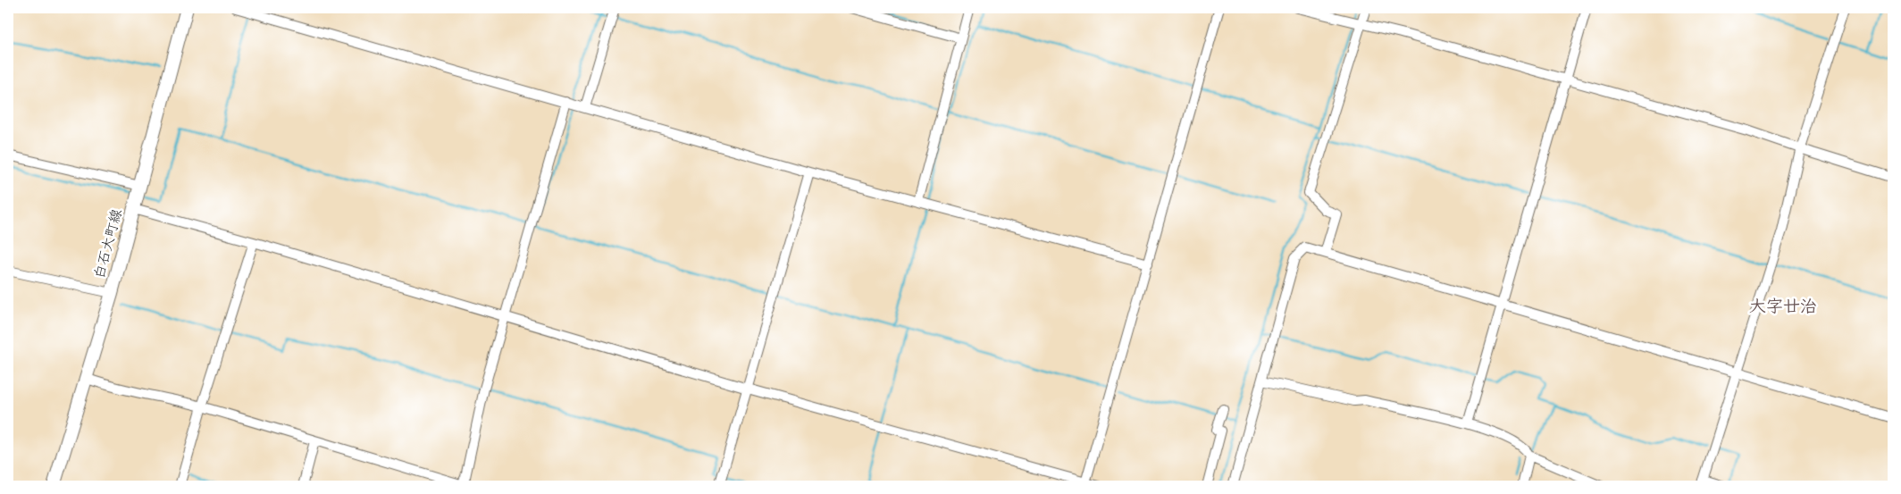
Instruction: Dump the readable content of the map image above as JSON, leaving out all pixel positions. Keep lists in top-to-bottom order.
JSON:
{
  "streets": {
    "main road": ["白石大町線"]
  },
  "districts": ["大字廿治"]
}
